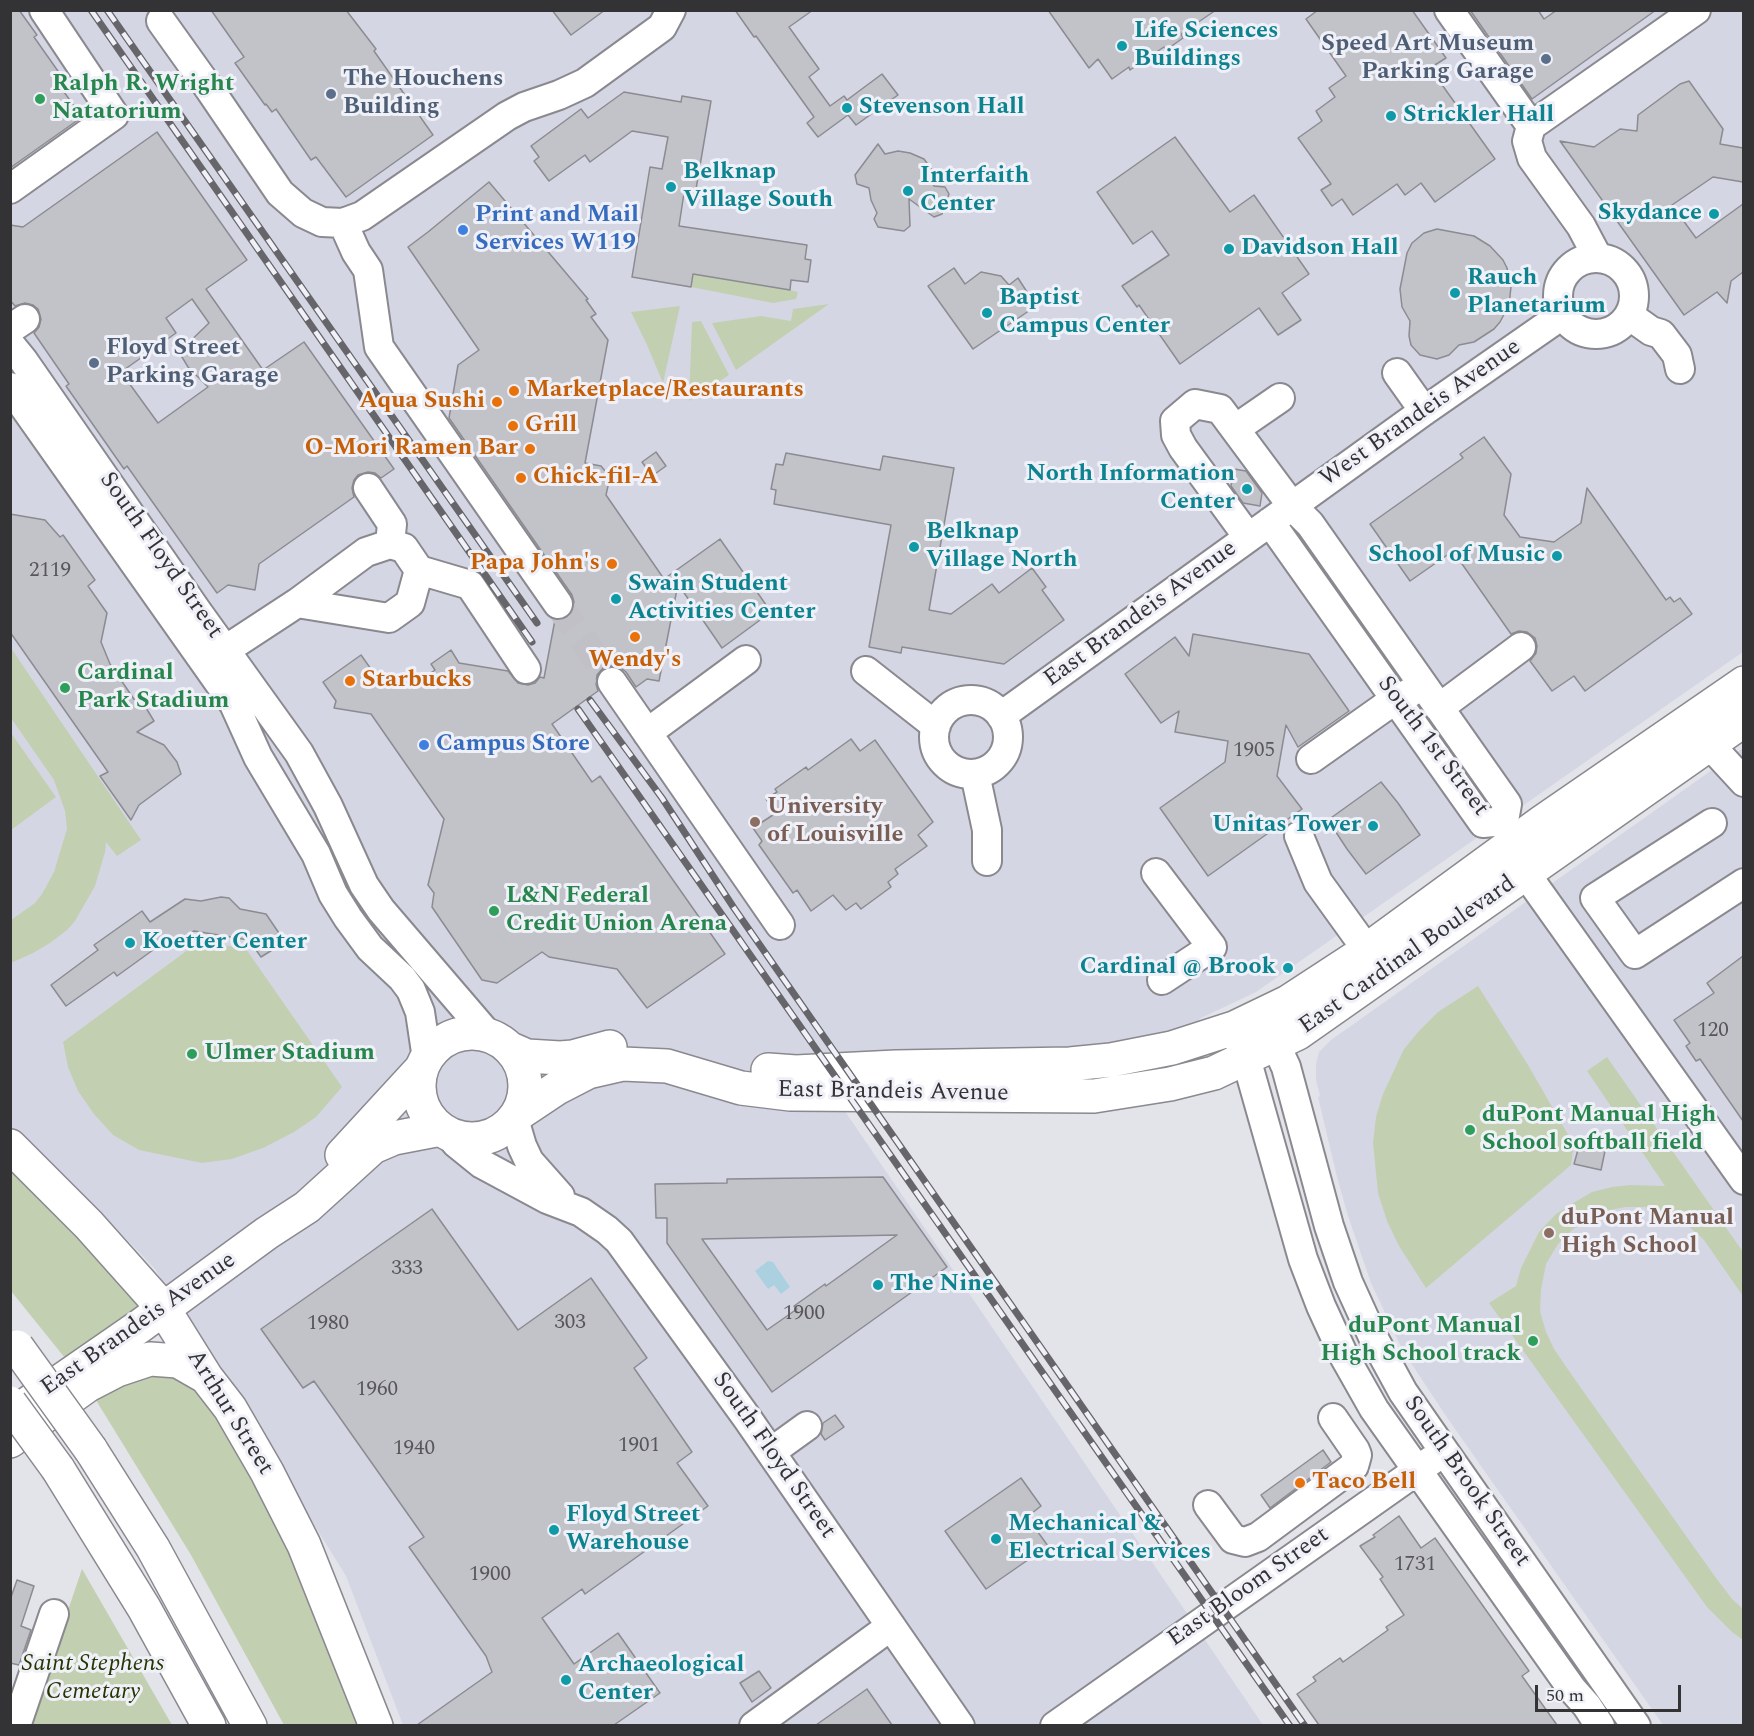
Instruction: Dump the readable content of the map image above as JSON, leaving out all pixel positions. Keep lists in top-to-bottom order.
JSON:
{
  "streets": {
    "main road": ["East Brandeis Avenue", "East Cardinal Boulevard", "Arthur Street"],
    "street": [
      "West Brandeis Avenue",
      "South Floyd Street",
      "South 1st Street",
      "South Brook Street",
      "East Bloom Street"
    ]
  },
  "crossings": [
    ["West Brandeis Avenue", "East Brandeis Avenue"],
    ["West Brandeis Avenue", "South 1st Street"],
    ["South Floyd Street", "East Brandeis Avenue"],
    ["East Brandeis Avenue", "South 1st Street"],
    ["East Brandeis Avenue", "East Cardinal Boulevard"],
    ["East Brandeis Avenue", "Arthur Street"],
    ["East Brandeis Avenue", "South Brook Street"],
    ["South 1st Street", "East Cardinal Boulevard"],
    ["East Cardinal Boulevard", "South Brook Street"],
    ["South Brook Street", "East Bloom Street"]
  ],
  "parks": ["Saint Stephens Cemetary"],
  "places": [
    "Life Sciences Buildings",
    "Speed Art Museum Parking Garage",
    "The Houchens Building",
    "Ralph R. Wright Natatorium",
    "Stevenson Hall",
    "Strickler Hall",
    "Belknap Village South",
    "Interfaith Center",
    "Skydance",
    "Print and Mail Services W119",
    "Davidson Hall",
    "Rauch Planetarium",
    "Baptist Campus Center",
    "Floyd Street Parking Garage",
    "Marketplace/Restaurants",
    "Aqua Sushi",
    "Grill",
    "O-Mori Ramen Bar",
    "Chick-fil-A",
    "North Information Center",
    "Belknap Village North",
    "School of Music",
    "Papa John's",
    "Swain Student Activities Center",
    "Wendy's",
    "Starbucks",
    "Cardinal Park Stadium",
    "Campus Store",
    "University of Louisville",
    "Unitas Tower",
    "L&N Federal Credit Union Arena",
    "Koetter Center",
    "Cardinal @ Brook",
    "Ulmer Stadium",
    "duPont Manual High School softball field",
    "duPont Manual High School",
    "The Nine",
    "duPont Manual High School track",
    "Taco Bell",
    "Floyd Street Warehouse",
    "Mechanical & Electrical Services",
    "Archaeological Center"
  ],
  "house_numbers": [
    "2119",
    "1905",
    "120",
    "333",
    "1900",
    "303",
    "1980",
    "1960",
    "1901",
    "1940",
    "1731",
    "1900"
  ],
  "scale_bar": "50 m"
}
